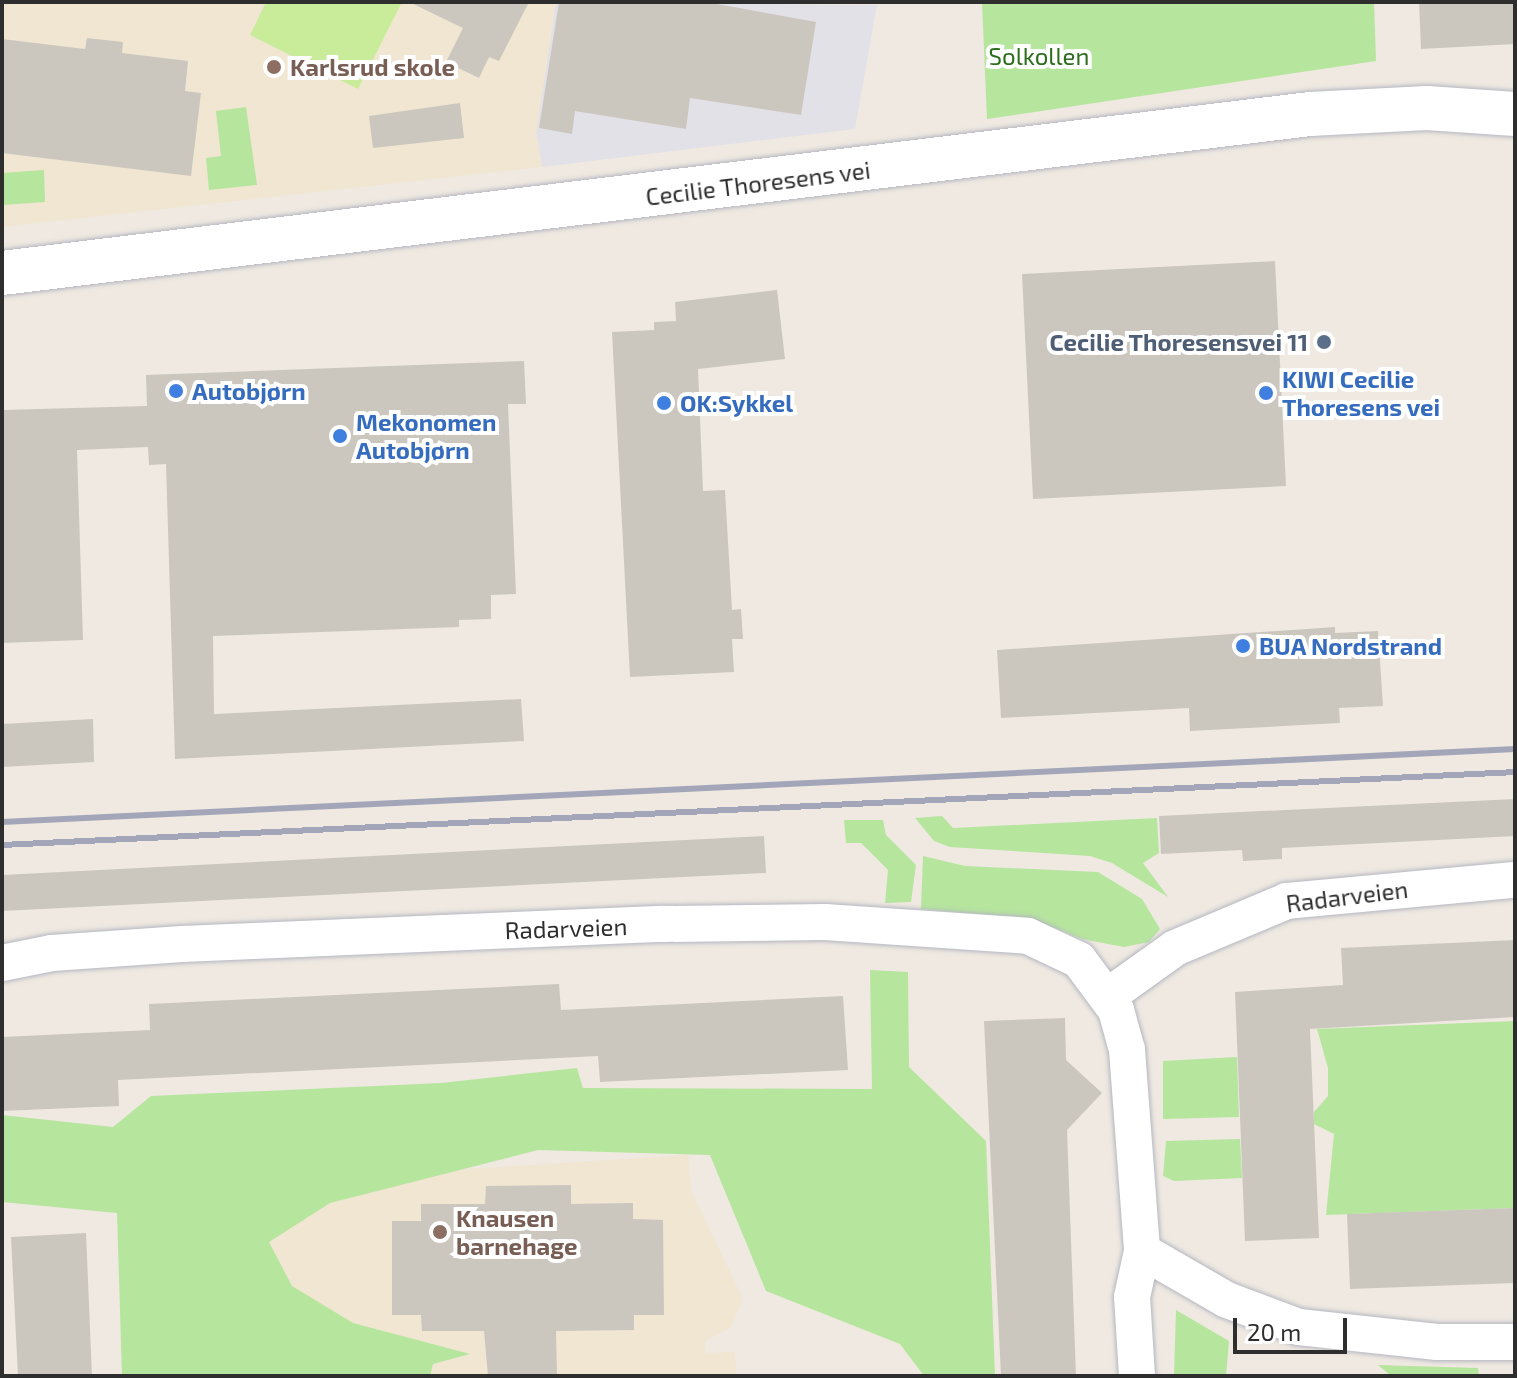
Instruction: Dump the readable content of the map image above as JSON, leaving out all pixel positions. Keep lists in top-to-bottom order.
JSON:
{
  "streets": {
    "street": ["Cecilie Thoresens vei", "Radarveien"]
  },
  "parks": ["Solkollen"],
  "places": [
    "Karlsrud skole",
    "Cecilie Thoresensvei 11",
    "Autobjørn",
    "KIWI Cecilie Thoresens vei",
    "OK:Sykkel",
    "Mekonomen Autobjørn",
    "BUA Nordstrand",
    "Knausen barnehage"
  ],
  "scale_bar": "20 m"
}
